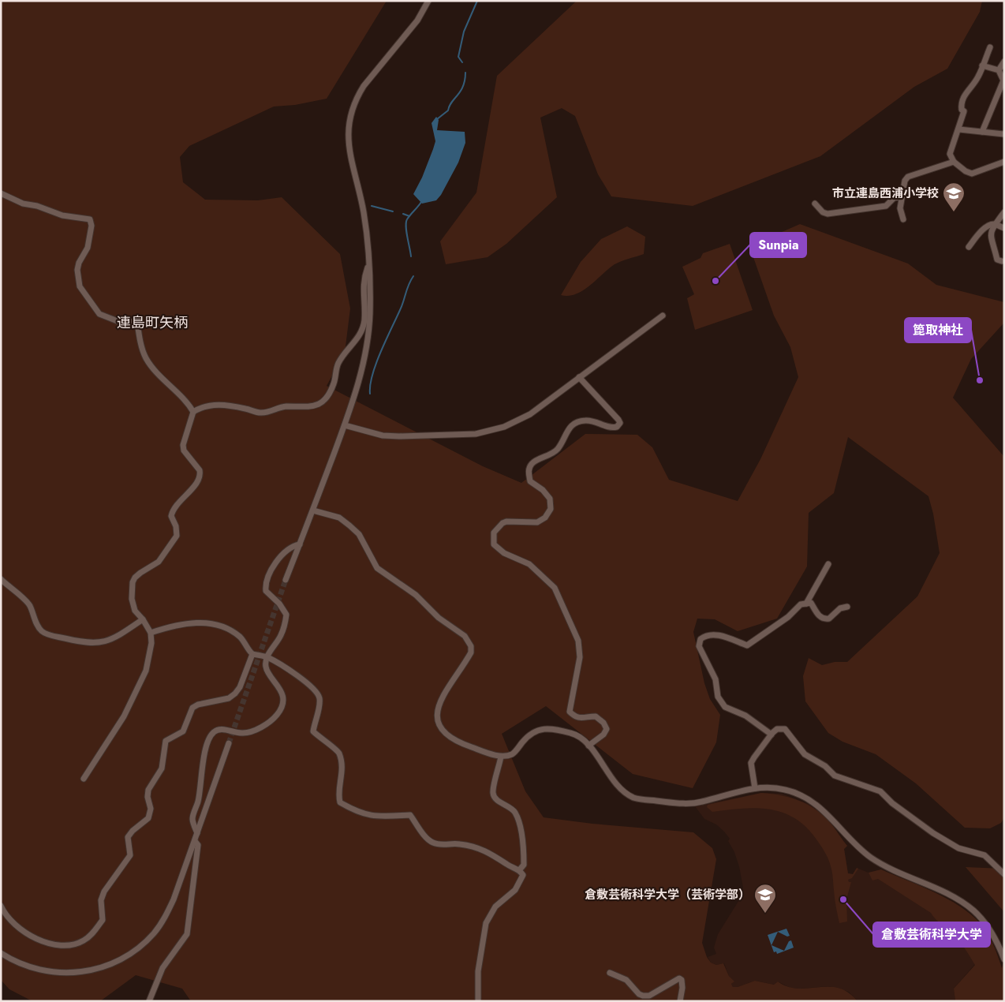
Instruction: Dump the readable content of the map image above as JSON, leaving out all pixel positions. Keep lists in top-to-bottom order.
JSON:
{
  "districts": ["連島町矢柄"],
  "places": {
    "school or university": ["市立連島西浦小学校", "倉敷芸術科学大学（芸術学部）"],
    "other": ["Sunpia", "箆取神社", "倉敷芸術科学大学"]
  }
}
